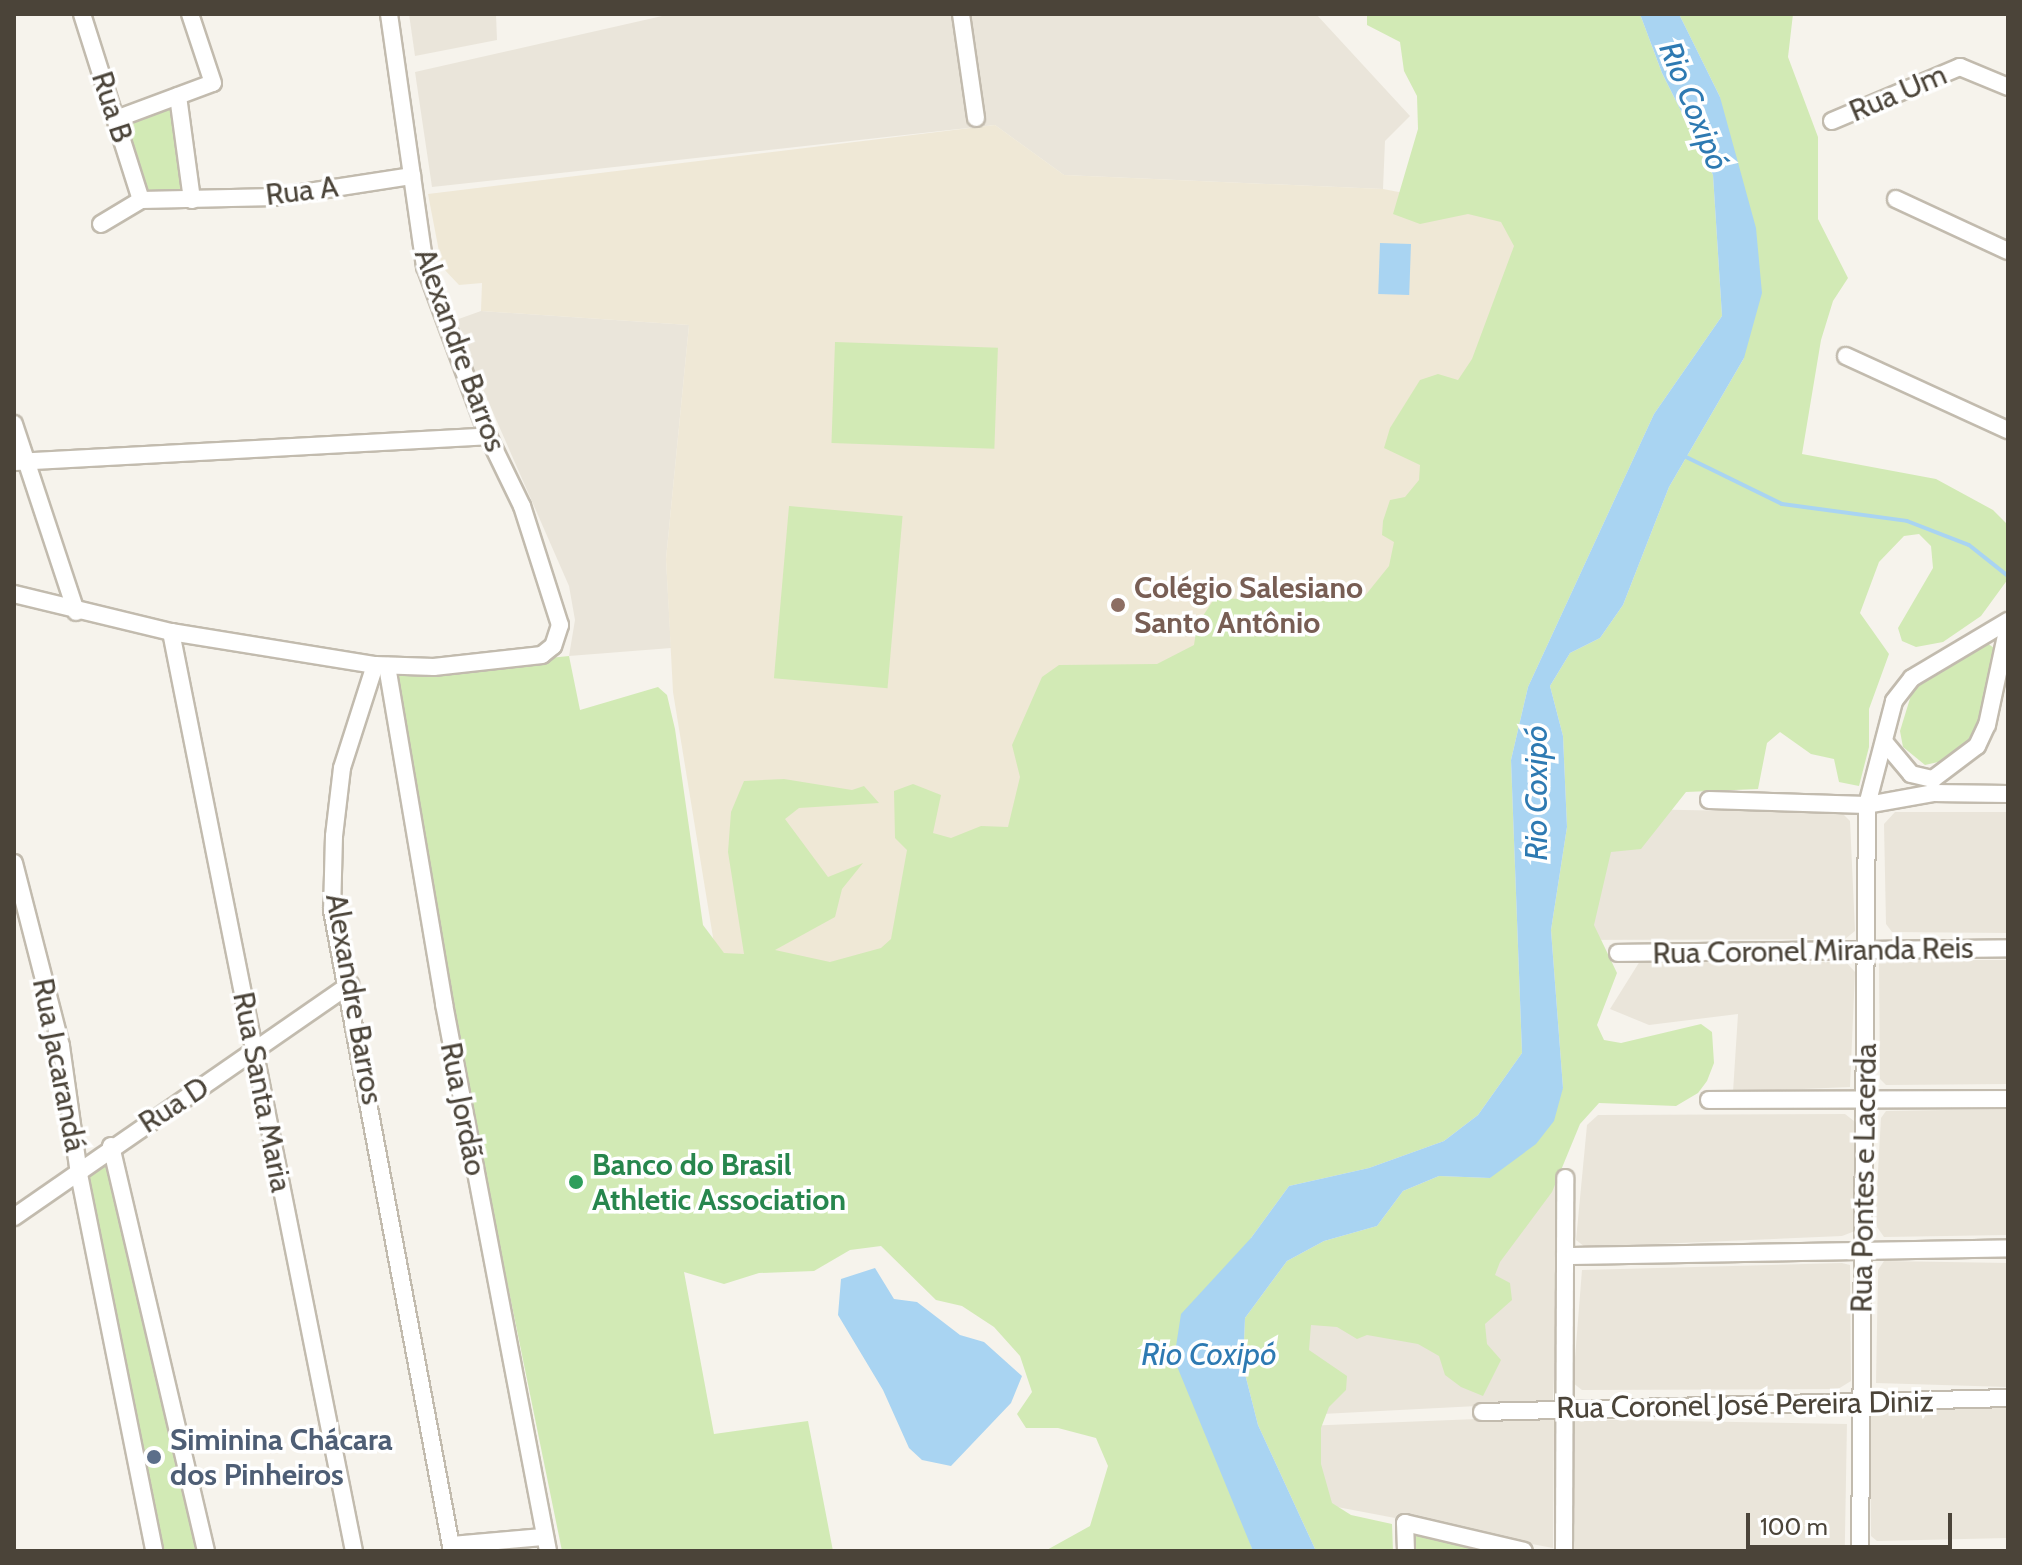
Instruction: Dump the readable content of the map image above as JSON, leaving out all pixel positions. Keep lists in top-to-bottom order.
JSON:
{
  "streets": {
    "street": [
      "Rua Um",
      "Rua B",
      "Rua A",
      "Alexandre Barros",
      "Rua Coronel Miranda Reis",
      "Rua Jacarandá",
      "Rua Santa Maria",
      "Rua D",
      "Rua Jordão",
      "Rua Pontes e Lacerda",
      "Rua Coronel José Pereira Diniz"
    ]
  },
  "crossings": [
    ["Rua B", "Rua A"],
    ["Rua A", "Alexandre Barros"],
    ["Alexandre Barros", "Rua D"],
    ["Alexandre Barros", "Rua Jordão"],
    ["Rua Coronel Miranda Reis", "Rua Pontes e Lacerda"],
    ["Rua Jacarandá", "Rua D"],
    ["Rua Santa Maria", "Rua D"],
    ["Rua Pontes e Lacerda", "Rua Coronel José Pereira Diniz"]
  ],
  "water": ["Rio Coxipó"],
  "places": ["Colégio Salesiano Santo Antônio", "Banco do Brasil Athletic Association", "Siminina Chácara dos Pinheiros"],
  "scale_bar": "100 m"
}
